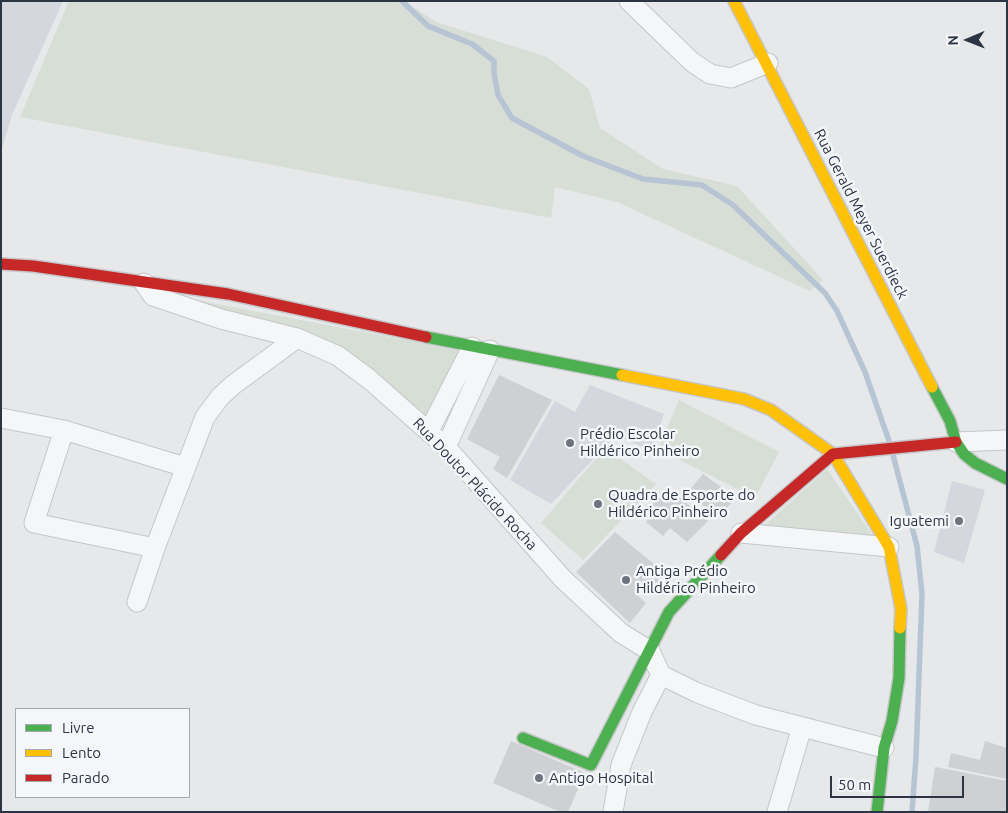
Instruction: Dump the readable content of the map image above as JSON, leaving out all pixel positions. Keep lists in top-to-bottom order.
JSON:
{
  "streets": {
    "street": ["Rua Gerald Meyer Suerdieck", "Rua Doutor Plácido Rocha"]
  },
  "places": [
    "Prédio Escolar Hildérico Pinheiro",
    "Quadra de Esporte do Hildérico Pinheiro",
    "Iguatemi",
    "Antiga Prédio Hildérico Pinheiro",
    "Antigo Hospital"
  ],
  "legend": ["Livre", "Lento", "Parado"],
  "scale_bar": "50 m",
  "north": "left"
}
